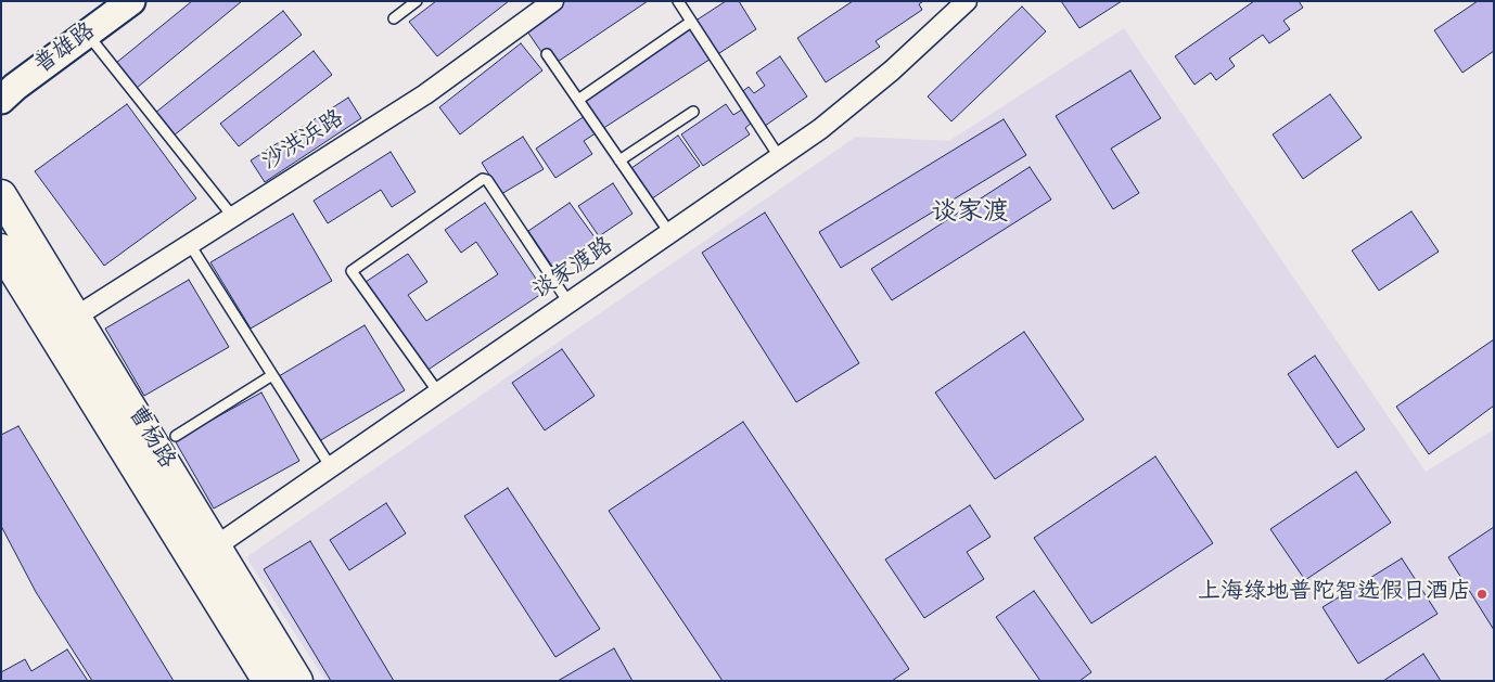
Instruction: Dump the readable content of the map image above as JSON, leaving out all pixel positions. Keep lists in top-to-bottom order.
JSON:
{
  "streets": {
    "main road": ["普雄路", "曹杨路"],
    "street": ["沙洪浜路", "谈家渡路"]
  },
  "crossings": [
    ["沙洪浜路", "曹杨路"],
    ["谈家渡路", "曹杨路"]
  ],
  "districts": ["谈家渡"],
  "places": ["上海绿地普陀智选假日酒店"]
}
